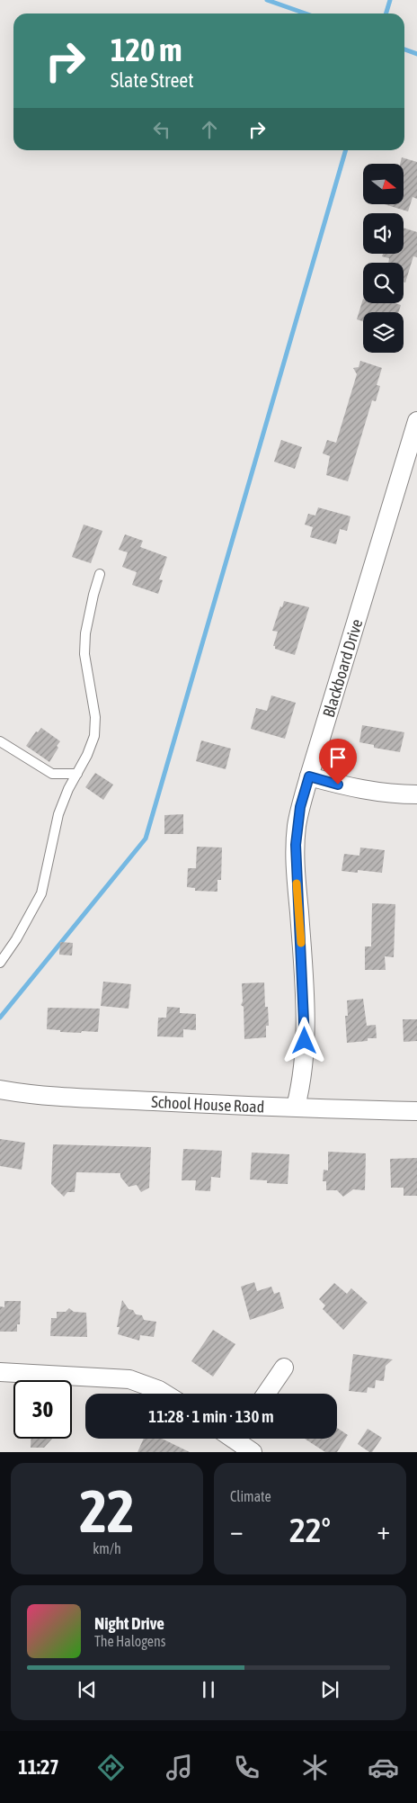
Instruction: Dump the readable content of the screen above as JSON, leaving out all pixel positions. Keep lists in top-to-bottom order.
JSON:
{
  "streets": {
    "street": ["Blackboard Drive", "School House Road"]
  },
  "crossings": [
    ["Blackboard Drive", "School House Road"]
  ],
  "north": "right",
  "page": {
    "turn": ["120 m", "Slate Street"],
    "limit": "30",
    "trip": "11:28 · 1 min · 130 m",
    "tile": [
      ["22", "km/h"],
      "Climate"
    ],
    "heat": ["−", "22°", "+"],
    "song": ["Night Drive", "The Halogens"],
    "tabs": "11:27"
  }
}
